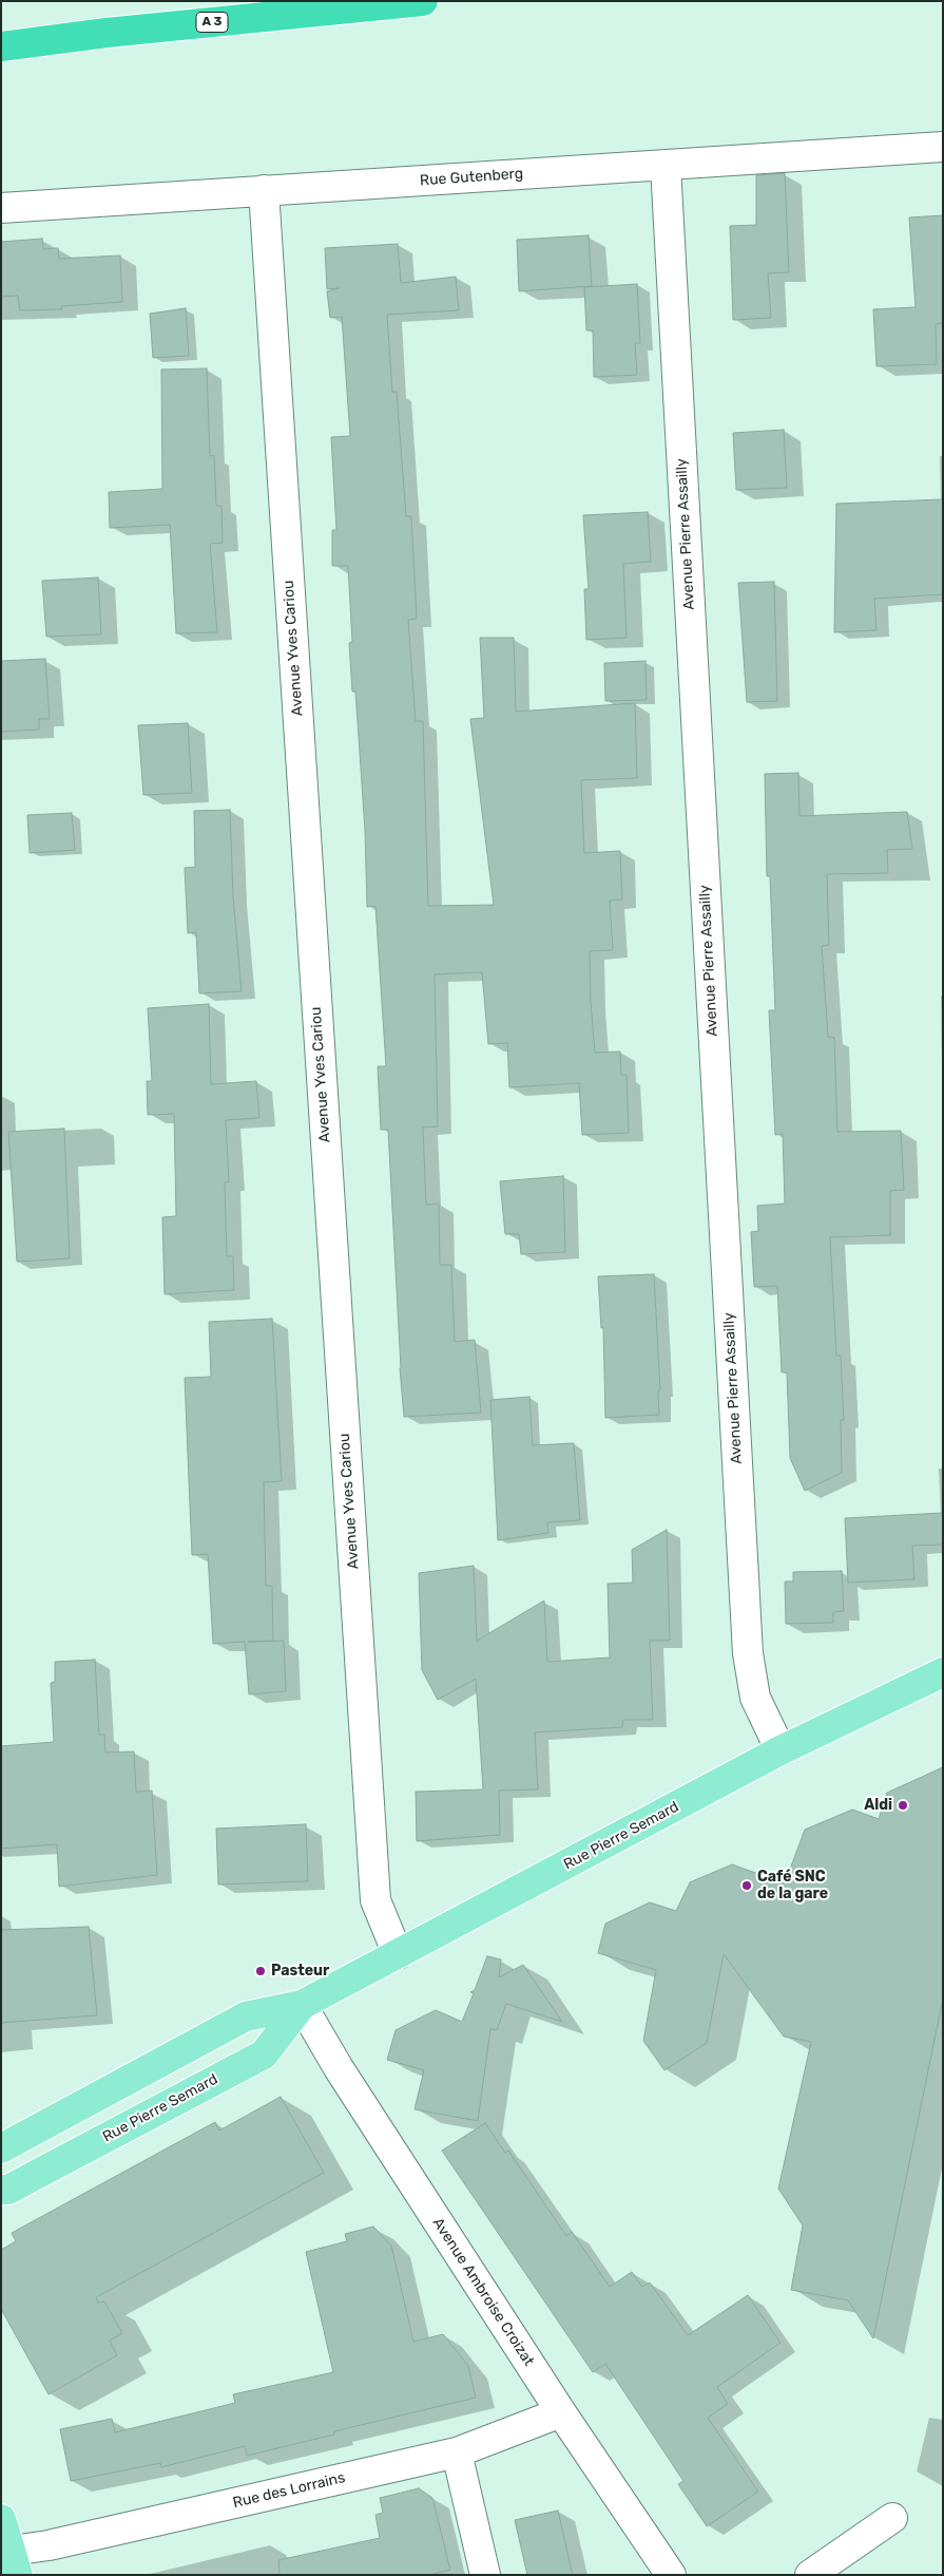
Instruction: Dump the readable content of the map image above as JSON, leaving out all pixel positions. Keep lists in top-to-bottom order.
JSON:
{
  "streets": {
    "highway": ["A 3"],
    "main road": ["Rue Pierre Semard"],
    "street": [
      "Rue Gutenberg",
      "Avenue Pierre Assailly",
      "Avenue Yves Cariou",
      "Avenue Ambroise Croizat",
      "Rue des Lorrains"
    ]
  },
  "crossings": [
    ["Rue Gutenberg", "Avenue Pierre Assailly"],
    ["Rue Gutenberg", "Avenue Yves Cariou"],
    ["Avenue Pierre Assailly", "Rue Pierre Semard"],
    ["Avenue Yves Cariou", "Rue Pierre Semard"],
    ["Rue Pierre Semard", "Avenue Ambroise Croizat"],
    ["Avenue Ambroise Croizat", "Rue des Lorrains"]
  ],
  "places": ["Aldi", "Café SNC de la gare", "Pasteur"]
}
